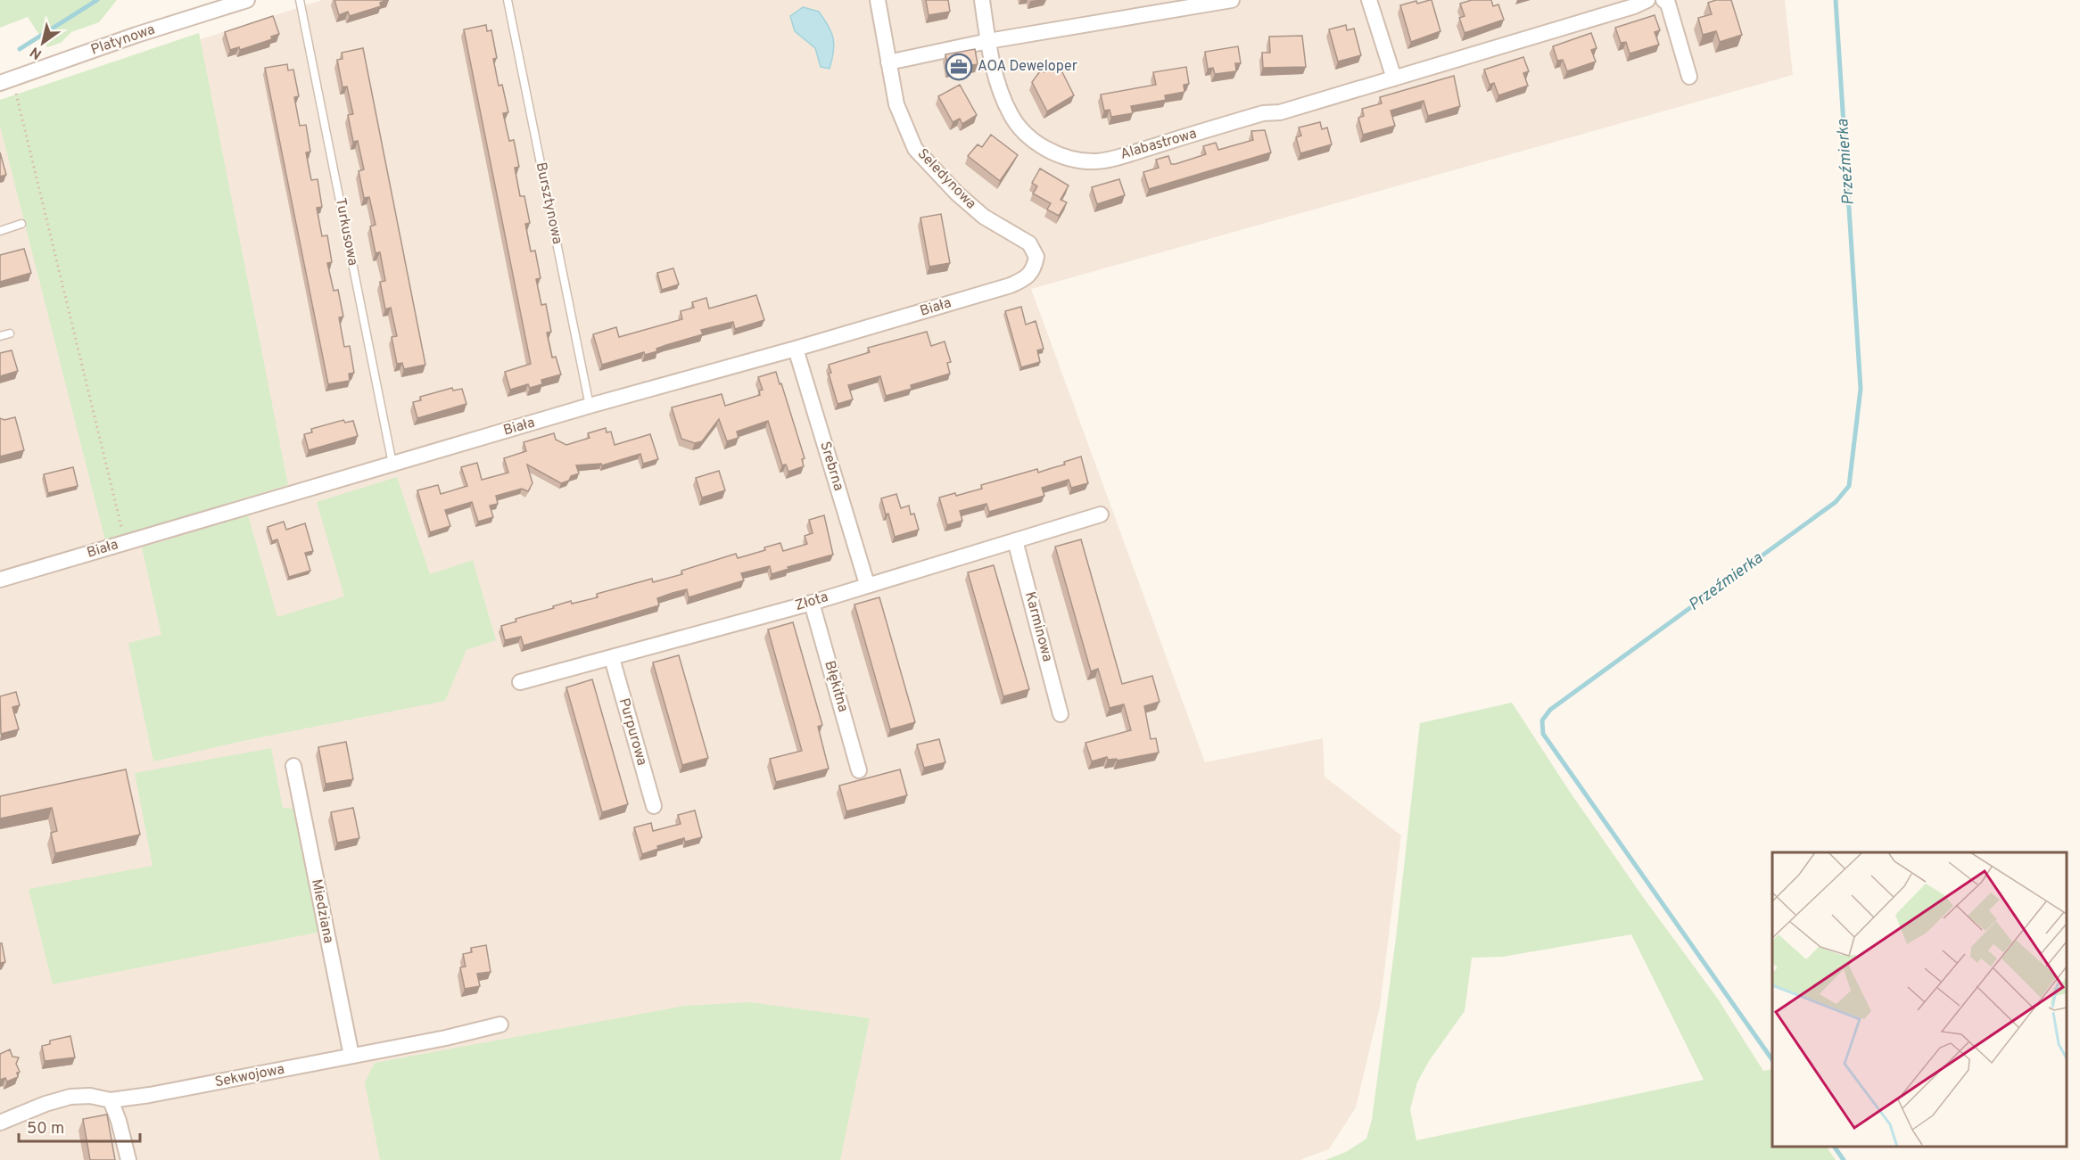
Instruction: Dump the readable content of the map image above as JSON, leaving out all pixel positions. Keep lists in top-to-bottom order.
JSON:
{
  "streets": {
    "street": [
      "Platynowa",
      "Alabastrowa",
      "Seledynowa",
      "Biała",
      "Srebrna",
      "Złota",
      "Karminowa",
      "Błękitna",
      "Purpurowa",
      "Miedziana",
      "Sekwojowa"
    ],
    "lane": ["Bursztynowa", "Turkusowa"]
  },
  "crossings": [
    ["Seledynowa", "Biała"],
    ["Bursztynowa", "Biała"],
    ["Turkusowa", "Biała"],
    ["Biała", "Srebrna"],
    ["Srebrna", "Złota"],
    ["Złota", "Karminowa"],
    ["Złota", "Błękitna"],
    ["Złota", "Purpurowa"],
    ["Miedziana", "Sekwojowa"]
  ],
  "water": ["Przeźmierka"],
  "places": {
    "office": ["AOA Deweloper"]
  },
  "scale_bar": "50 m",
  "north": "bottom left"
}
